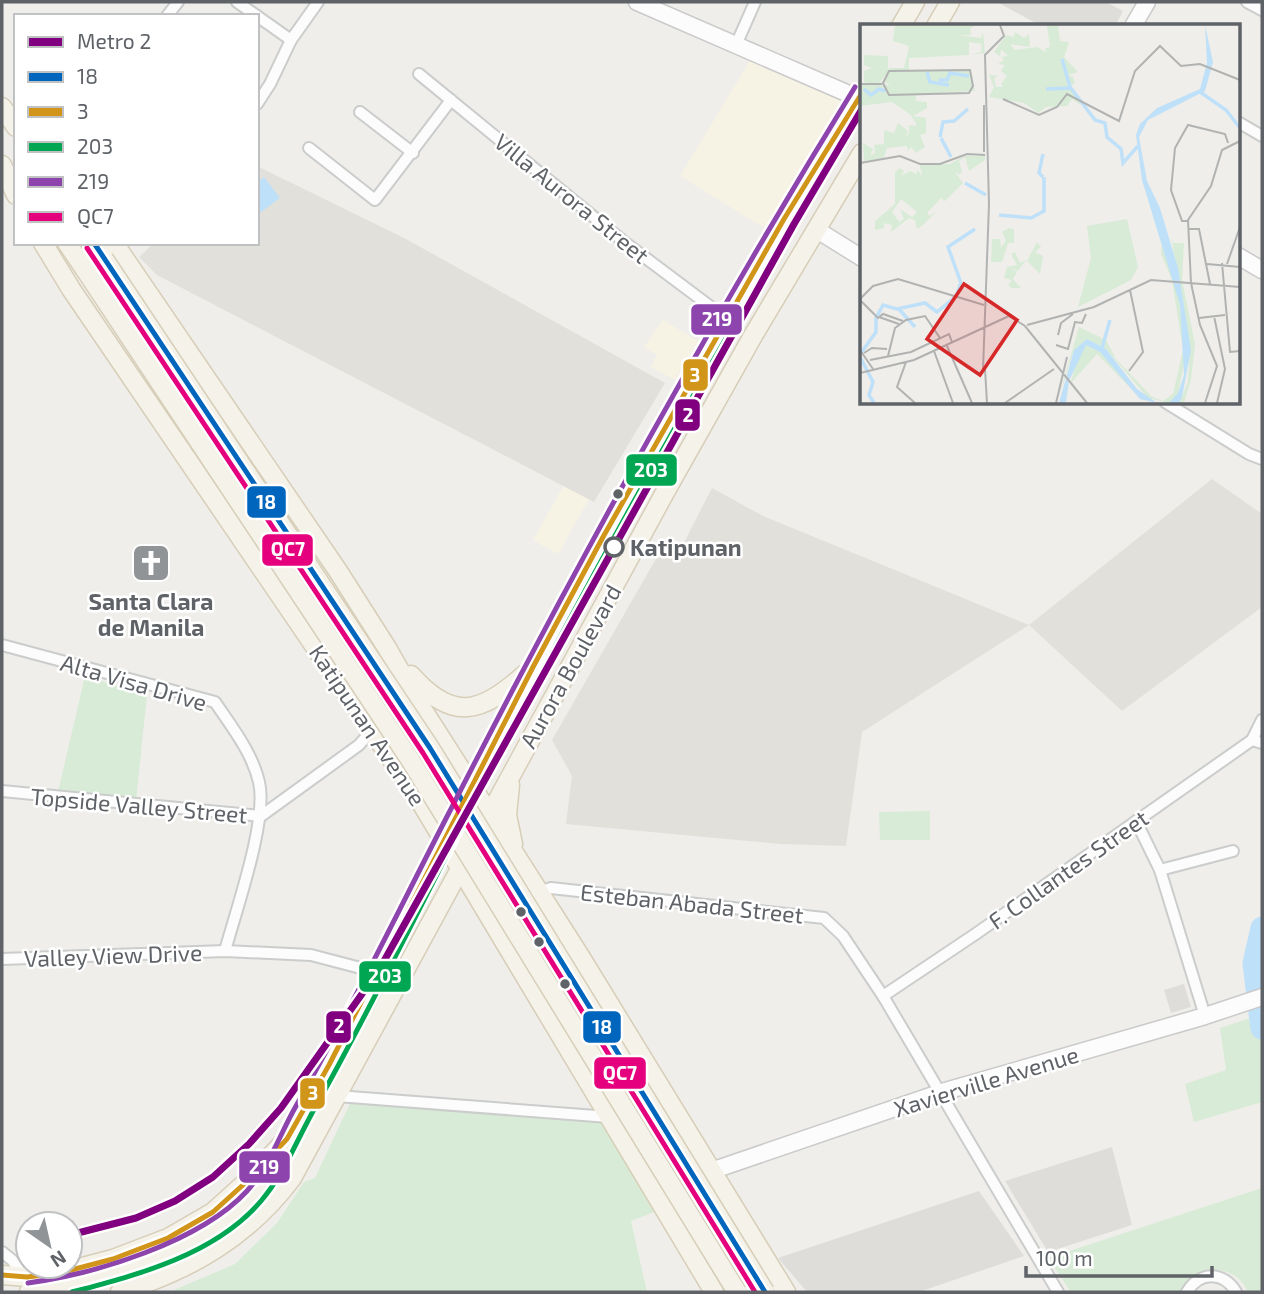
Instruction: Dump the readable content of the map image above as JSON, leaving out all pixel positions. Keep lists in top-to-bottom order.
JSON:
{
  "streets": {
    "main road": ["Aurora Boulevard", "Katipunan Avenue", "Xavierville Avenue"],
    "street": [
      "Villa Aurora Street",
      "Alta Visa Drive",
      "Topside Valley Street",
      "F. Collantes Street",
      "Esteban Abada Street",
      "Valley View Drive"
    ]
  },
  "crossings": [
    ["Villa Aurora Street", "Aurora Boulevard"],
    ["Aurora Boulevard", "Katipunan Avenue"],
    ["Aurora Boulevard", "Valley View Drive"],
    ["Alta Visa Drive", "Topside Valley Street"],
    ["Alta Visa Drive", "Valley View Drive"],
    ["Katipunan Avenue", "Topside Valley Street"],
    ["F. Collantes Street", "Esteban Abada Street"],
    ["Esteban Abada Street", "Xavierville Avenue"]
  ],
  "places": {
    "other": ["Katipunan"],
    "church": ["Santa Clara de Manila"]
  },
  "lines": [
    "transit line 219",
    "transit line 3",
    "metro line 2",
    "transit line 203",
    "transit line 18",
    "transit line QC7"
  ],
  "legend": [
    "Metro 2",
    "18",
    "3",
    "203",
    "219",
    "QC7"
  ],
  "scale_bar": "100 m",
  "north": "bottom right"
}
